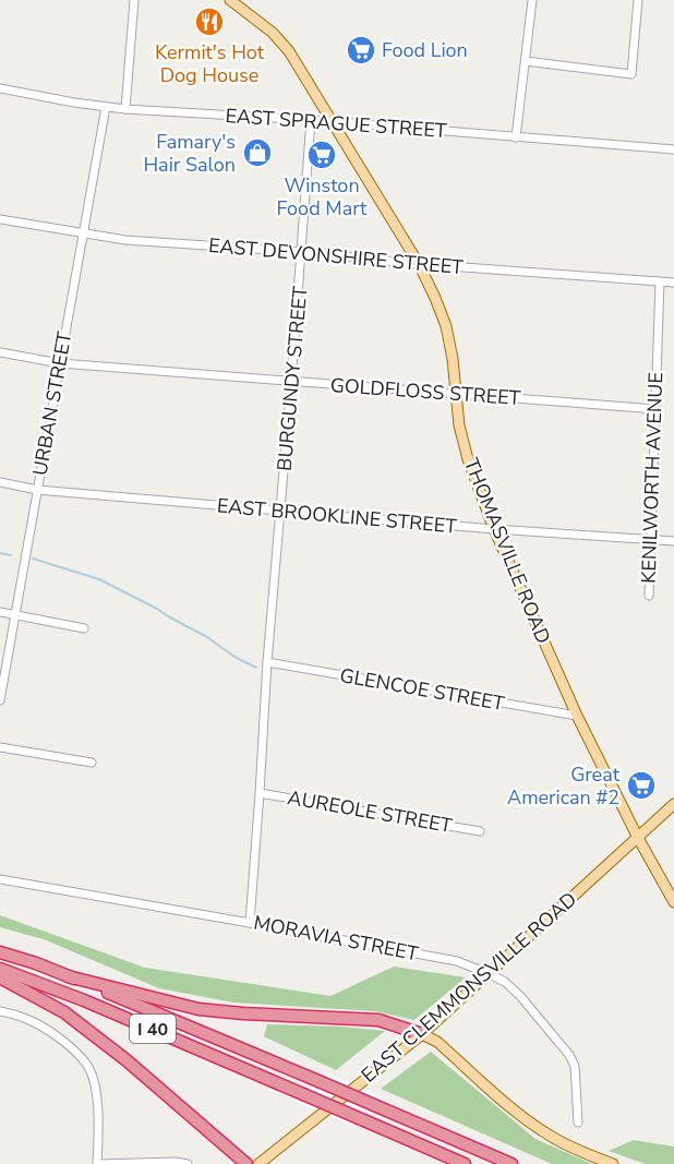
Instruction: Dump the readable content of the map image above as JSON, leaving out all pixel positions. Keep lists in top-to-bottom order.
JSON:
{
  "streets": {
    "highway": ["I 40"],
    "main road": ["THOMASVILLE ROAD", "EAST CLEMMONSVILLE ROAD"],
    "street": [
      "EAST SPRAGUE STREET",
      "EAST DEVONSHIRE STREET",
      "BURGUNDY STREET",
      "GOLDFLOSS STREET",
      "URBAN STREET",
      "KENILWORTH AVENUE",
      "EAST BROOKLINE STREET",
      "GLENCOE STREET",
      "AUREOLE STREET",
      "MORAVIA STREET"
    ]
  },
  "crossings": [
    ["EAST SPRAGUE STREET", "BURGUNDY STREET"],
    ["EAST SPRAGUE STREET", "URBAN STREET"],
    ["EAST SPRAGUE STREET", "THOMASVILLE ROAD"],
    ["EAST DEVONSHIRE STREET", "BURGUNDY STREET"],
    ["EAST DEVONSHIRE STREET", "URBAN STREET"],
    ["EAST DEVONSHIRE STREET", "KENILWORTH AVENUE"],
    ["EAST DEVONSHIRE STREET", "THOMASVILLE ROAD"],
    ["BURGUNDY STREET", "GOLDFLOSS STREET"],
    ["BURGUNDY STREET", "EAST BROOKLINE STREET"],
    ["BURGUNDY STREET", "GLENCOE STREET"],
    ["BURGUNDY STREET", "AUREOLE STREET"],
    ["BURGUNDY STREET", "MORAVIA STREET"],
    ["GOLDFLOSS STREET", "URBAN STREET"],
    ["GOLDFLOSS STREET", "KENILWORTH AVENUE"],
    ["GOLDFLOSS STREET", "THOMASVILLE ROAD"],
    ["URBAN STREET", "EAST BROOKLINE STREET"],
    ["KENILWORTH AVENUE", "EAST BROOKLINE STREET"],
    ["EAST BROOKLINE STREET", "THOMASVILLE ROAD"],
    ["THOMASVILLE ROAD", "GLENCOE STREET"],
    ["THOMASVILLE ROAD", "EAST CLEMMONSVILLE ROAD"],
    ["MORAVIA STREET", "EAST CLEMMONSVILLE ROAD"]
  ],
  "places": {
    "restaurant": ["Kermit's Hot Dog House"],
    "supermarket": ["Food Lion", "Winston Food Mart", "Great American #2"],
    "shop": ["Famary's Hair Salon"]
  }
}
